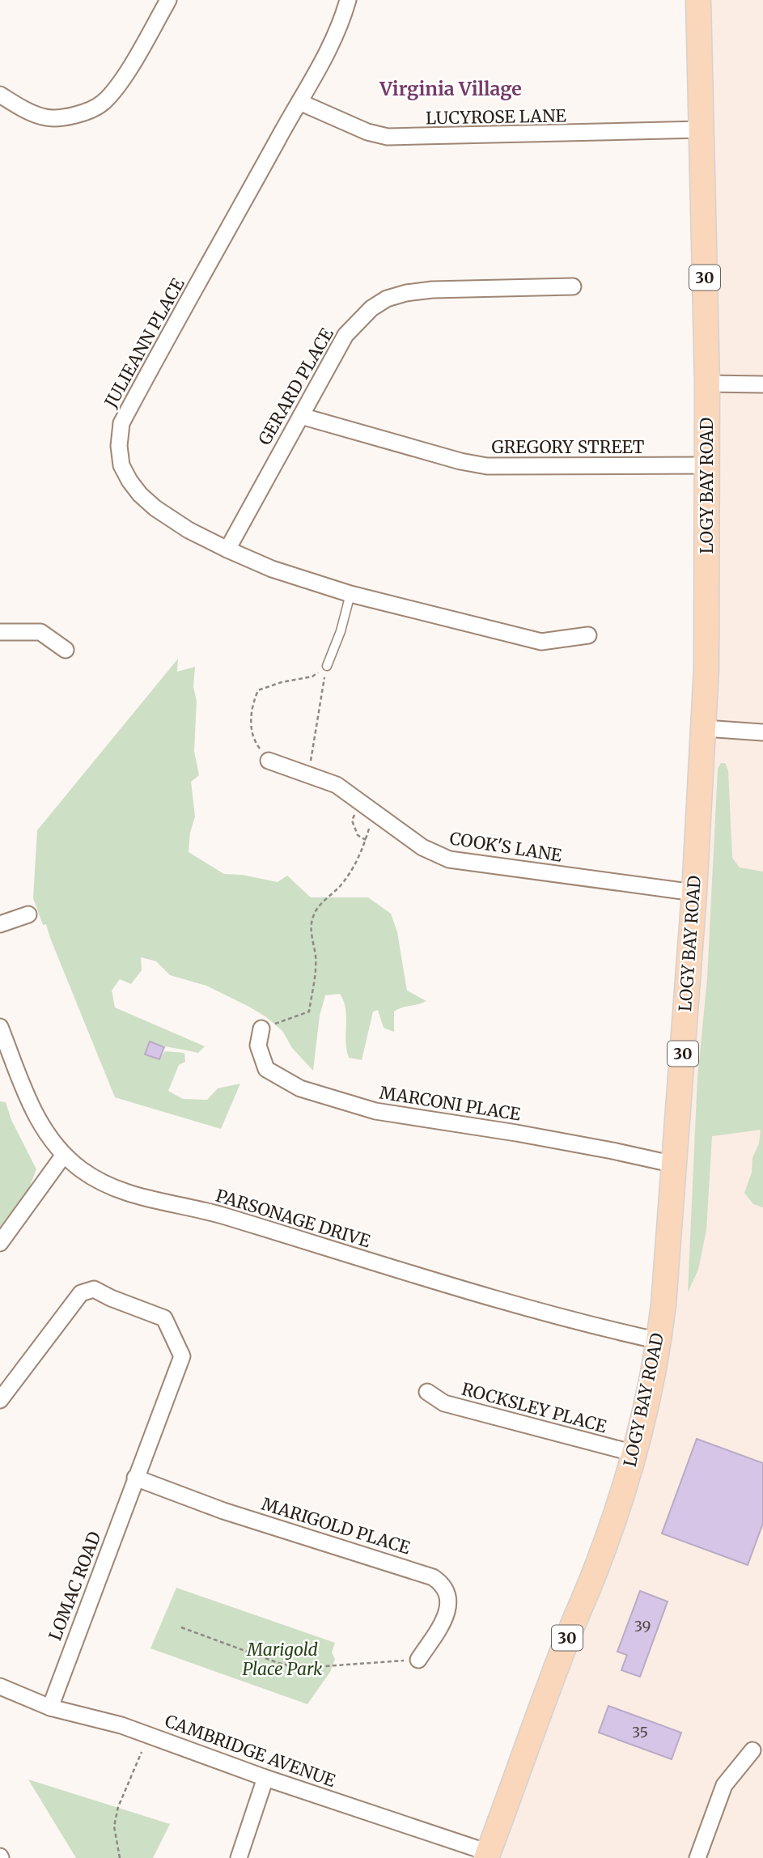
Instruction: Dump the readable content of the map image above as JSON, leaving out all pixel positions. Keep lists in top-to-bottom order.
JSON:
{
  "streets": {
    "main road": ["30", "LOGY BAY ROAD"],
    "street": [
      "LUCYROSE LANE",
      "JULIEANN PLACE",
      "GERARD PLACE",
      "GREGORY STREET",
      "COOK'S LANE",
      "MARCONI PLACE",
      "PARSONAGE DRIVE",
      "ROCKSLEY PLACE",
      "MARIGOLD PLACE",
      "LOMAC ROAD",
      "CAMBRIDGE AVENUE"
    ]
  },
  "crossings": [
    ["LUCYROSE LANE", "JULIEANN PLACE"],
    ["LUCYROSE LANE", "LOGY BAY ROAD"],
    ["JULIEANN PLACE", "GERARD PLACE"],
    ["GERARD PLACE", "GREGORY STREET"],
    ["GREGORY STREET", "LOGY BAY ROAD"],
    ["LOGY BAY ROAD", "COOK'S LANE"],
    ["LOGY BAY ROAD", "MARCONI PLACE"],
    ["LOGY BAY ROAD", "PARSONAGE DRIVE"],
    ["LOGY BAY ROAD", "ROCKSLEY PLACE"],
    ["LOGY BAY ROAD", "CAMBRIDGE AVENUE"],
    ["MARIGOLD PLACE", "LOMAC ROAD"],
    ["LOMAC ROAD", "CAMBRIDGE AVENUE"]
  ],
  "districts": ["Virginia Village"],
  "parks": ["Marigold Place Park"],
  "house_numbers": ["39", "35"]
}
